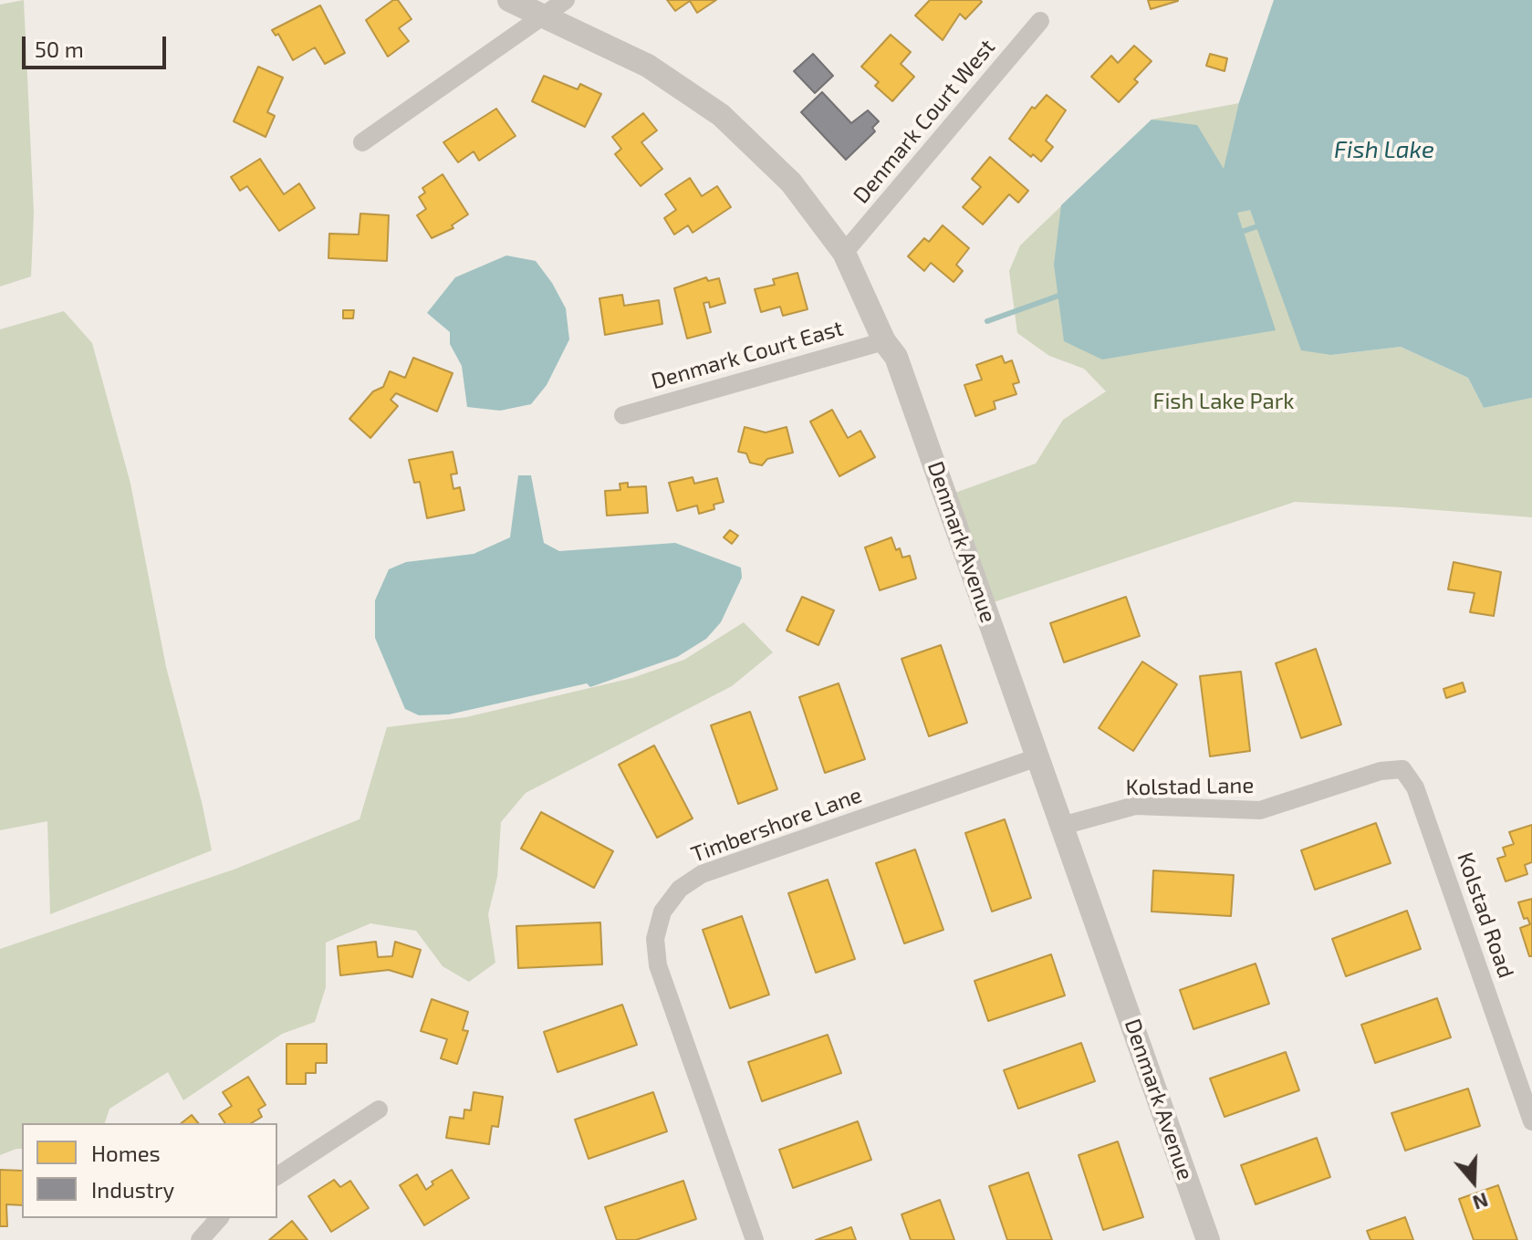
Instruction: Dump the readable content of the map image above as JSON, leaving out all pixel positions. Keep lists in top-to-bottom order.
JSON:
{
  "streets": {
    "street": [
      "Denmark Court West",
      "Denmark Court East",
      "Denmark Avenue",
      "Kolstad Lane",
      "Timbershore Lane",
      "Kolstad Road"
    ]
  },
  "crossings": [
    ["Denmark Court West", "Denmark Avenue"],
    ["Denmark Court East", "Denmark Avenue"],
    ["Denmark Avenue", "Kolstad Lane"],
    ["Denmark Avenue", "Timbershore Lane"],
    ["Kolstad Lane", "Kolstad Road"]
  ],
  "water": ["Fish Lake"],
  "parks": ["Fish Lake Park"],
  "legend": ["Homes", "Industry"],
  "scale_bar": "50 m",
  "north": "bottom"
}
